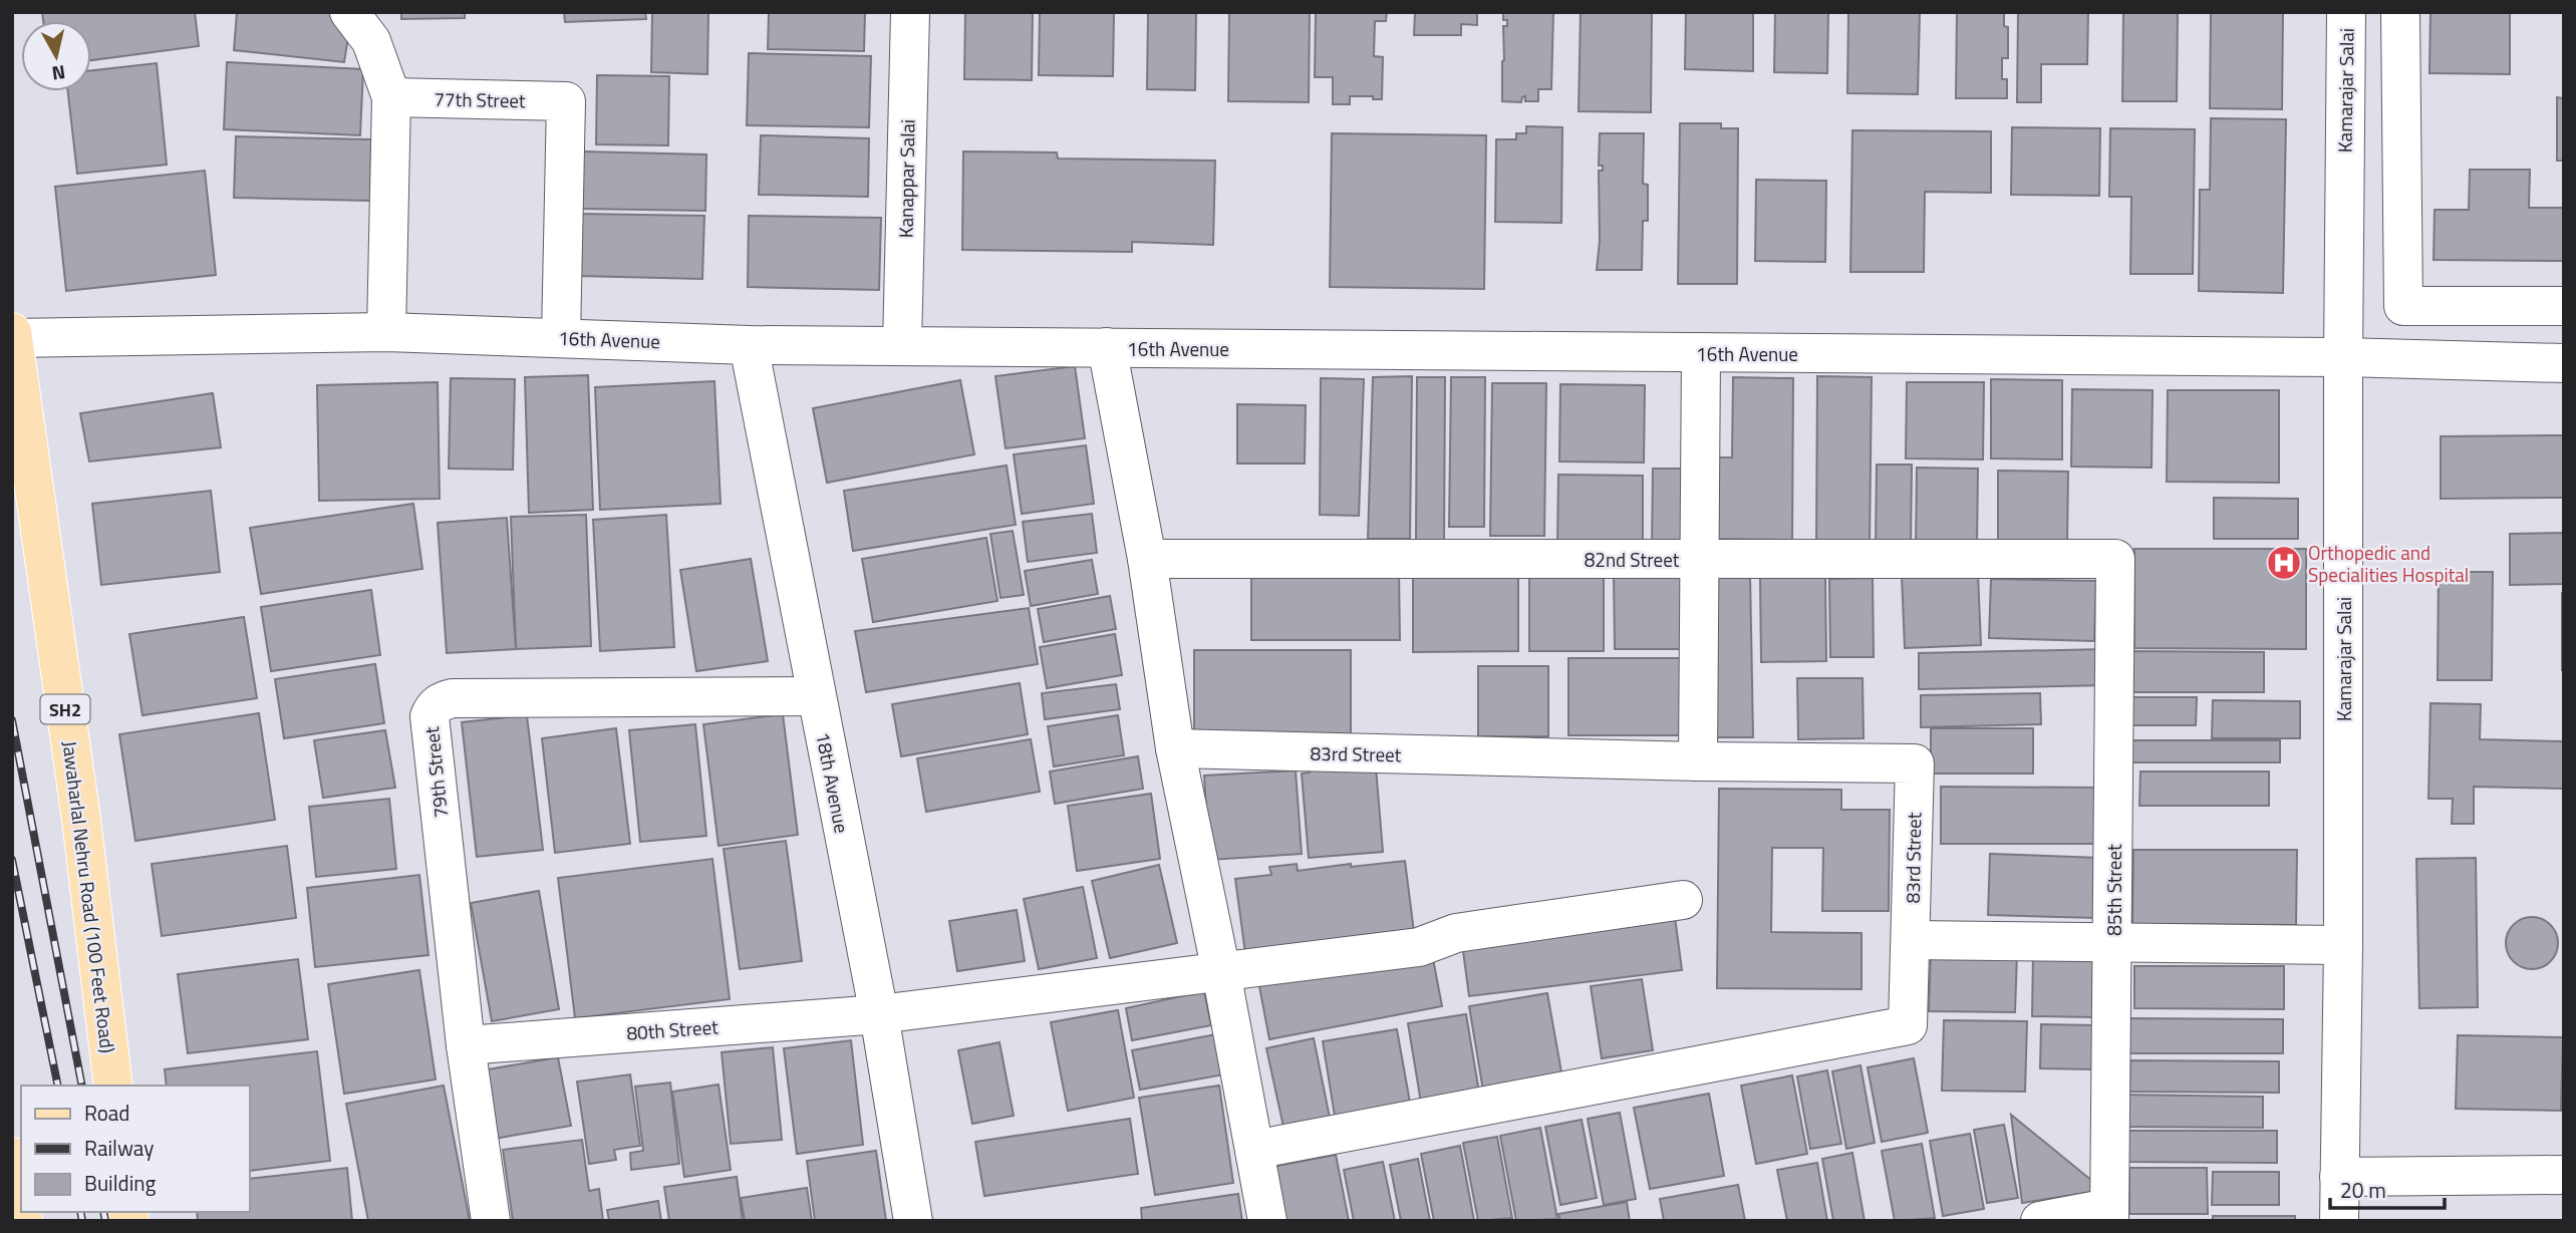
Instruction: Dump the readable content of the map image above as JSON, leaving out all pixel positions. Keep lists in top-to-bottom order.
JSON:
{
  "streets": {
    "main road": ["SH2", "Jawaharlal Nehru Road (100 Feet Road)"],
    "street": [
      "Kamarajar Salai",
      "77th Street",
      "Kanappar Salai",
      "16th Avenue",
      "82nd Street",
      "83rd Street",
      "79th Street",
      "18th Avenue",
      "85th Street",
      "80th Street"
    ]
  },
  "crossings": [
    ["Kamarajar Salai", "16th Avenue"],
    ["77th Street", "16th Avenue"],
    ["Kanappar Salai", "16th Avenue"],
    ["16th Avenue", "18th Avenue"],
    ["16th Avenue", "Jawaharlal Nehru Road (100 Feet Road)"],
    ["82nd Street", "85th Street"],
    ["79th Street", "18th Avenue"],
    ["79th Street", "80th Street"],
    ["18th Avenue", "80th Street"]
  ],
  "places": {
    "hospital": ["Orthopedic and Specialities Hospital"]
  },
  "legend": ["Road", "Railway", "Building"],
  "scale_bar": "20 m",
  "north": "bottom"
}
